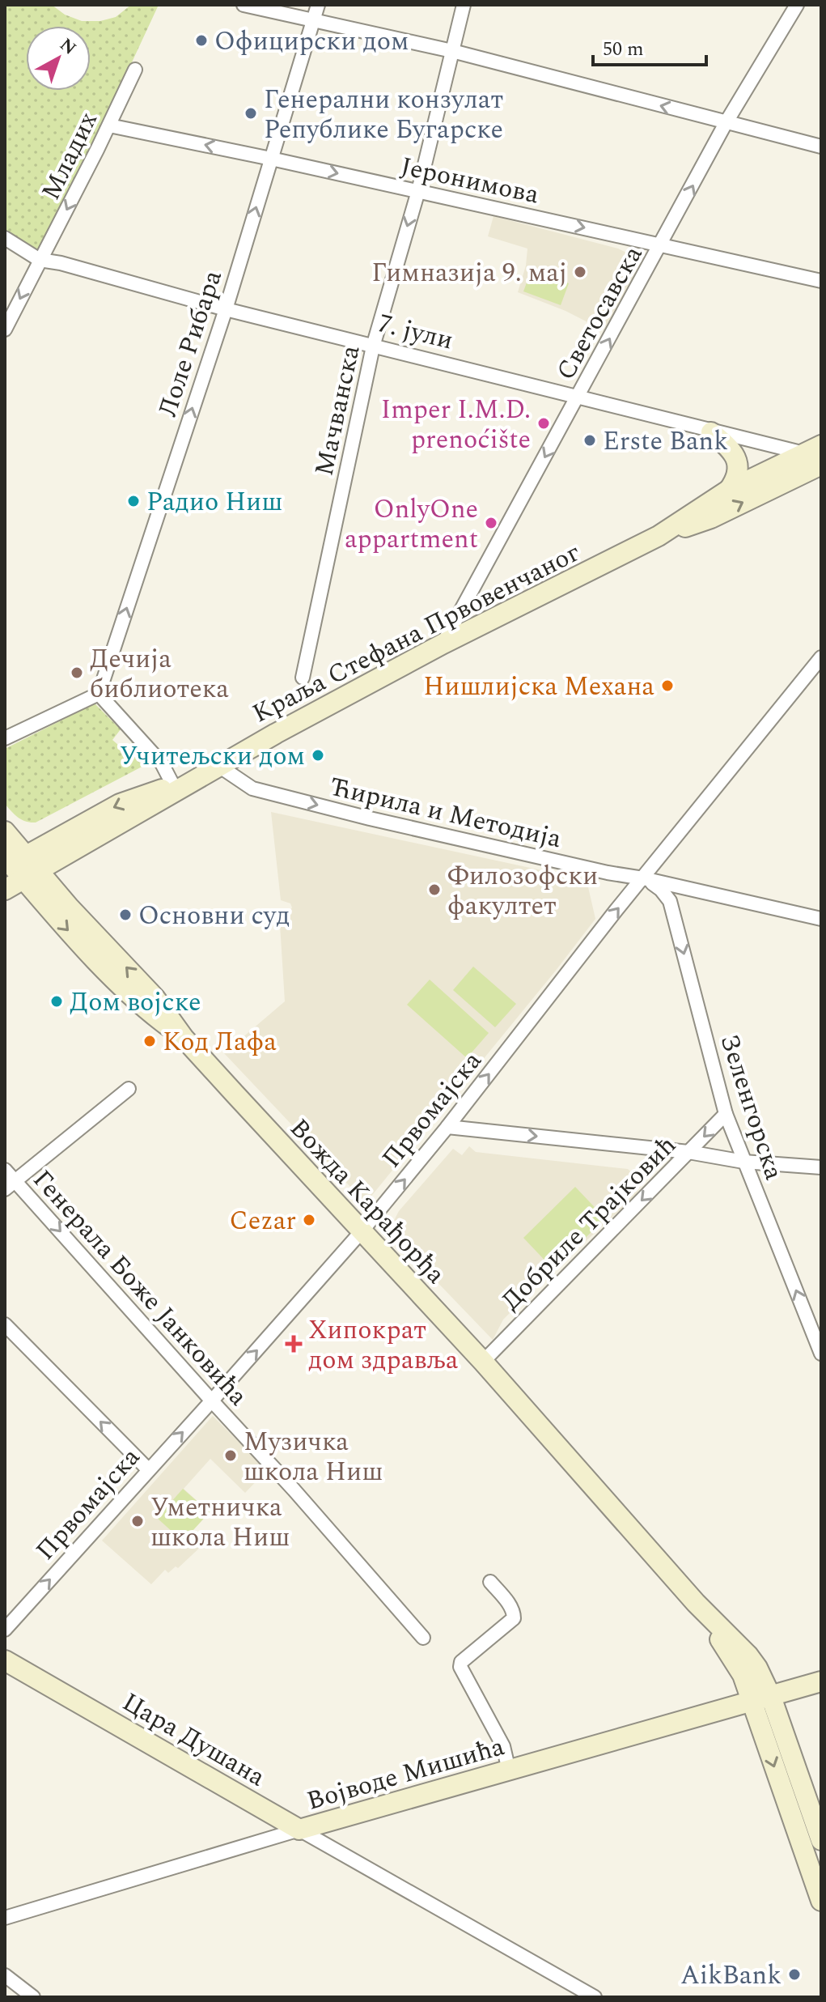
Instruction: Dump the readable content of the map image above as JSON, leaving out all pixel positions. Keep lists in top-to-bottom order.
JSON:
{
  "streets": {
    "main road": [
      "Краља Стефана Првовенчаног",
      "Вожда Карађорђа",
      "Цара Душана",
      "Војводе Мишића"
    ],
    "street": [
      "Младих",
      "Јеронимова",
      "Светосавска",
      "7. јули",
      "Лоле Рибара",
      "Мачванска",
      "Ћирила и Методија",
      "Зеленгорска",
      "Првомајска",
      "Добриле Трајковић",
      "Генерала Боже Јанковића"
    ]
  },
  "crossings": [
    ["Младих", "Јеронимова"],
    ["Младих", "7. јули"],
    ["Јеронимова", "Светосавска"],
    ["Јеронимова", "Лоле Рибара"],
    ["Јеронимова", "Мачванска"],
    ["Светосавска", "7. јули"],
    ["Светосавска", "Краља Стефана Првовенчаног"],
    ["7. јули", "Лоле Рибара"],
    ["7. јули", "Мачванска"],
    ["7. јули", "Краља Стефана Првовенчаног"],
    ["Краља Стефана Првовенчаног", "Ћирила и Методија"],
    ["Краља Стефана Првовенчаног", "Вожда Карађорђа"],
    ["Ћирила и Методија", "Зеленгорска"],
    ["Ћирила и Методија", "Првомајска"],
    ["Зеленгорска", "Првомајска"],
    ["Зеленгорска", "Добриле Трајковић"],
    ["Првомајска", "Вожда Карађорђа"],
    ["Првомајска", "Генерала Боже Јанковића"],
    ["Вожда Карађорђа", "Добриле Трајковић"],
    ["Вожда Карађорђа", "Војводе Мишића"],
    ["Цара Душана", "Војводе Мишића"]
  ],
  "one_way": [
    "Младих",
    "Лоле Рибара",
    "Ћирила и Методија",
    "Првомајска",
    "Добриле Трајковић"
  ],
  "places": {
    "other": [
      "Официрски дом",
      "Генерални конзулат Републике Бугарске",
      "Гимназија 9. мај",
      "Imper I.M.D. prenoćište",
      "Erste Bank",
      "Радио Ниш",
      "OnlyOne appartment",
      "Дечија библиотека",
      "Нишлијска Механа",
      "Учитељски дом",
      "Филозофски факултет",
      "Основни суд",
      "Дом војске",
      "Код Лафа",
      "Cezar",
      "Музичка школа Ниш",
      "Уметничка школа Ниш",
      "AikBank"
    ],
    "health": ["Хипократ дом здравља"]
  },
  "scale_bar": "50 m",
  "north": "top right"
}
